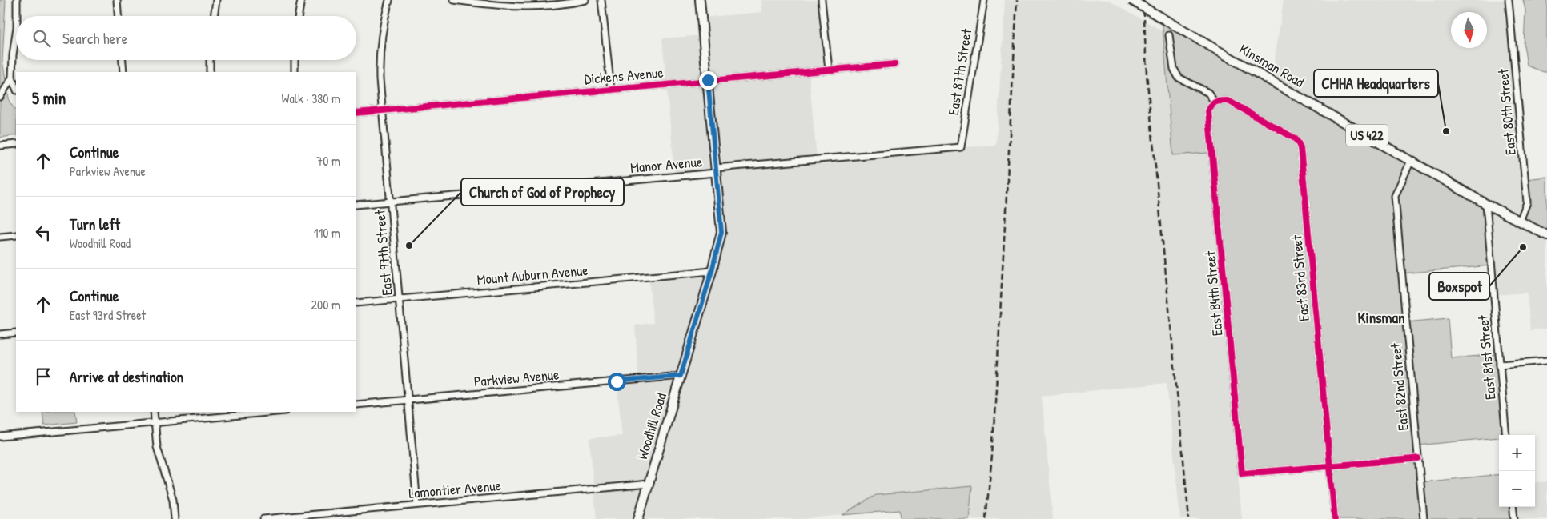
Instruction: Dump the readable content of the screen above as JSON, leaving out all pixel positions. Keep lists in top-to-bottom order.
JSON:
{
  "streets": {
    "main road": ["Kinsman Road", "US 422", "Woodhill Road"],
    "street": [
      "East 87th Street",
      "Dickens Avenue",
      "East 80th Street",
      "Manor Avenue",
      "East 97th Street",
      "Mount Auburn Avenue",
      "East 83rd Street",
      "East 84th Street",
      "East 81st Street",
      "Parkview Avenue",
      "East 82nd Street",
      "Lamontier Avenue"
    ]
  },
  "crossings": [
    ["Kinsman Road", "East 80th Street"],
    ["Kinsman Road", "East 81st Street"],
    ["Kinsman Road", "East 82nd Street"],
    ["East 87th Street", "Manor Avenue"],
    ["Dickens Avenue", "East 97th Street"],
    ["Dickens Avenue", "Woodhill Road"],
    ["Manor Avenue", "East 97th Street"],
    ["Manor Avenue", "Woodhill Road"],
    ["East 97th Street", "Mount Auburn Avenue"],
    ["East 97th Street", "Parkview Avenue"],
    ["East 97th Street", "Lamontier Avenue"],
    ["Mount Auburn Avenue", "Woodhill Road"],
    ["East 83rd Street", "East 84th Street"],
    ["Parkview Avenue", "Woodhill Road"],
    ["Woodhill Road", "Lamontier Avenue"]
  ],
  "districts": ["Kinsman"],
  "places": ["CMHA Headquarters", "Church of God of Prophecy", "Boxspot"],
  "north": "bottom",
  "page": {
    "search": "Search here",
    "heading": ["5 min", "Walk · 380 m"],
    "list": [
      ["Continue", "Parkview Avenue", "70 m"],
      ["Turn left", "Woodhill Road", "110 m"],
      ["Continue", "East 93rd Street", "200 m"],
      "Arrive at destination"
    ],
    "map_buttons": ["+", "−"]
  }
}
